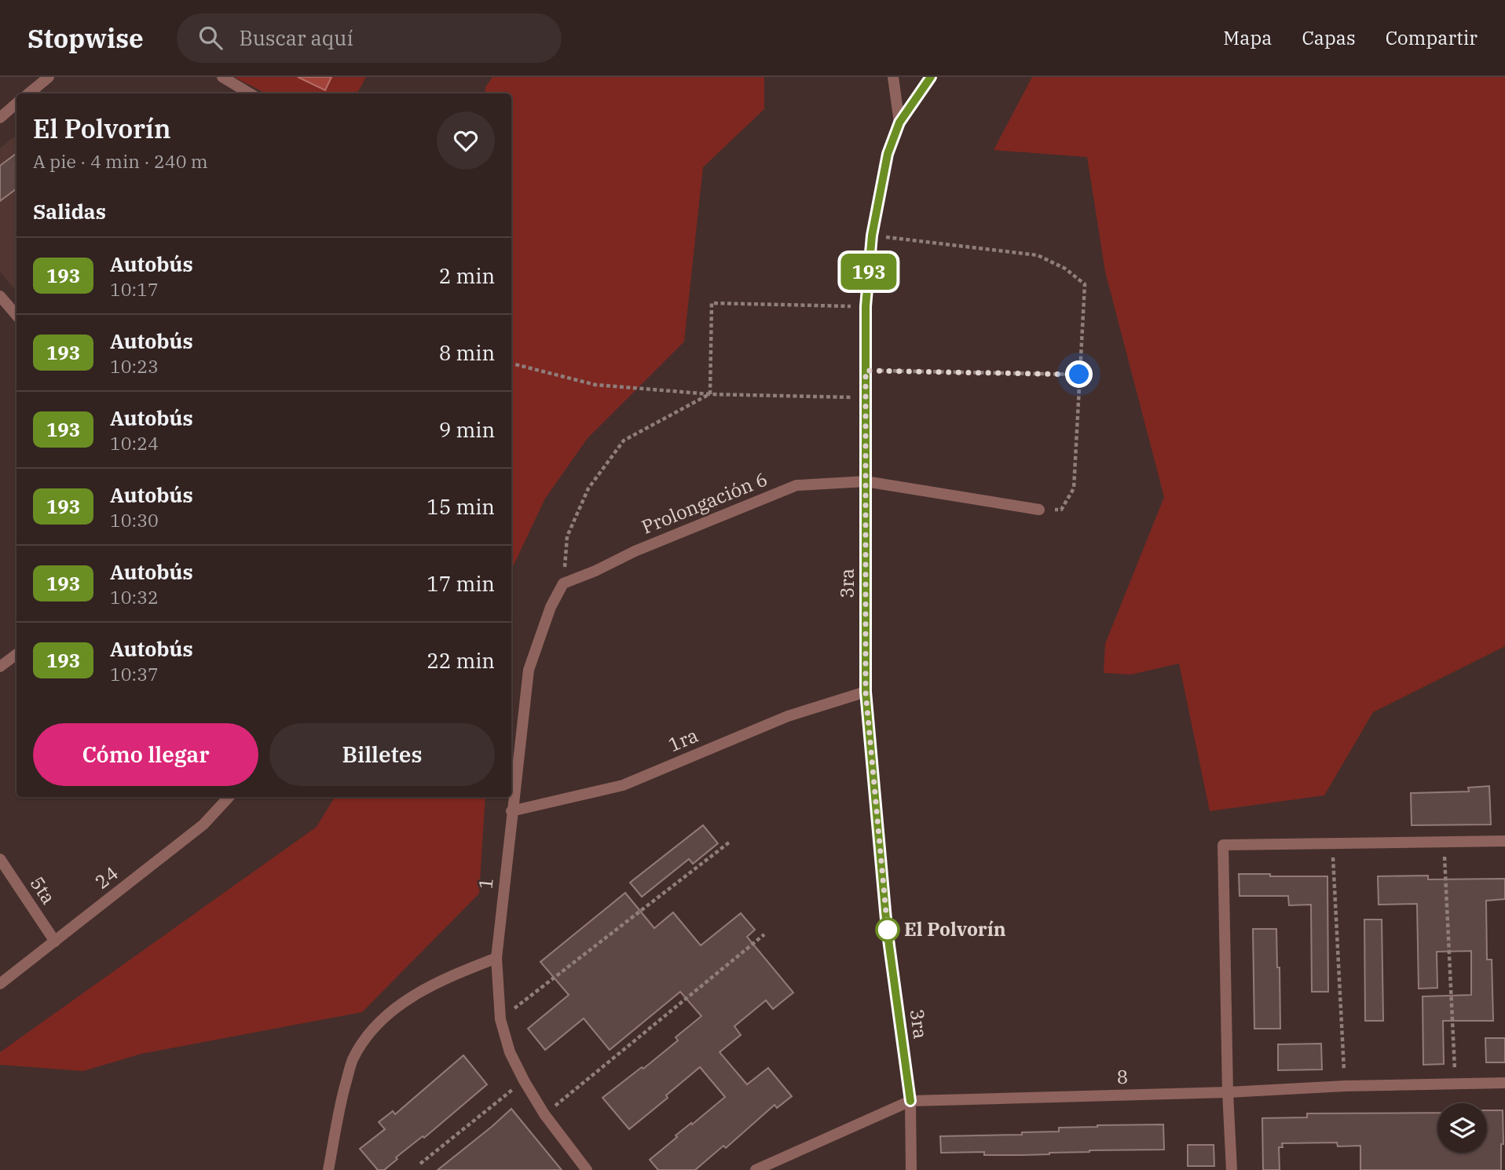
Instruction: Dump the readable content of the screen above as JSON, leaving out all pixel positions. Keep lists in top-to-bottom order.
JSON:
{
  "streets": {
    "street": [
      "Prolongación 6",
      "3ra",
      "1ra",
      "24",
      "1",
      "5ta",
      "8"
    ]
  },
  "crossings": [
    ["Prolongación 6", "3ra"],
    ["Prolongación 6", "1"],
    ["3ra", "1ra"],
    ["3ra", "8"],
    ["1ra", "1"],
    ["24", "5ta"]
  ],
  "places": ["El Polvorín"],
  "lines": ["bus line 193"],
  "page": {
    "header": "Stopwise",
    "search": "Buscar aquí",
    "nav": ["Mapa", "Capas", "Compartir"],
    "on_map": "193",
    "heading": [
      ["El Polvorín", "A pie · 4 min · 240 m"],
      "Salidas"
    ],
    "list": [
      {
        "mark": "193",
        "name": "Autobús",
        "note": "10:17",
        "value": "2 min"
      },
      {
        "mark": "193",
        "name": "Autobús",
        "note": "10:23",
        "value": "8 min"
      },
      {
        "mark": "193",
        "name": "Autobús",
        "note": "10:24",
        "value": "9 min"
      },
      {
        "mark": "193",
        "name": "Autobús",
        "note": "10:30",
        "value": "15 min"
      },
      {
        "mark": "193",
        "name": "Autobús",
        "note": "10:32",
        "value": "17 min"
      },
      {
        "mark": "193",
        "name": "Autobús",
        "note": "10:37",
        "value": "22 min"
      }
    ],
    "buttons": ["Cómo llegar", "Billetes"]
  }
}
